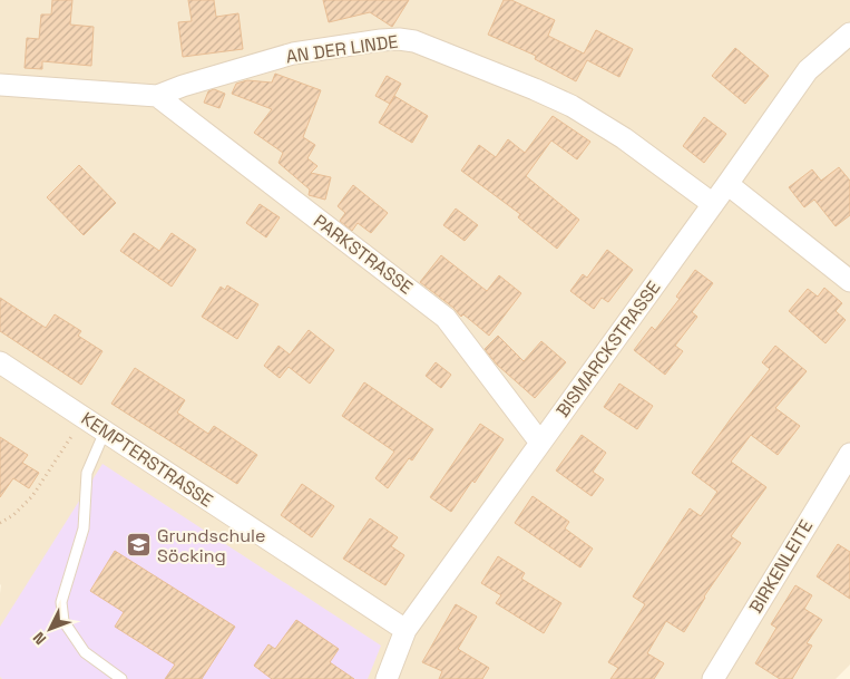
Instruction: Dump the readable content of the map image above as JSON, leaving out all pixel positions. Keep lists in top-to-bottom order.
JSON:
{
  "streets": {
    "street": [
      "AN DER LINDE",
      "PARKSTRASSE",
      "BISMARCKSTRASSE",
      "KEMPTERSTRASSE",
      "BIRKENLEITE"
    ]
  },
  "crossings": [
    ["AN DER LINDE", "PARKSTRASSE"],
    ["AN DER LINDE", "BISMARCKSTRASSE"],
    ["PARKSTRASSE", "BISMARCKSTRASSE"],
    ["BISMARCKSTRASSE", "KEMPTERSTRASSE"]
  ],
  "places": {
    "school or university": ["Grundschule Söcking"]
  },
  "north": "bottom left"
}
